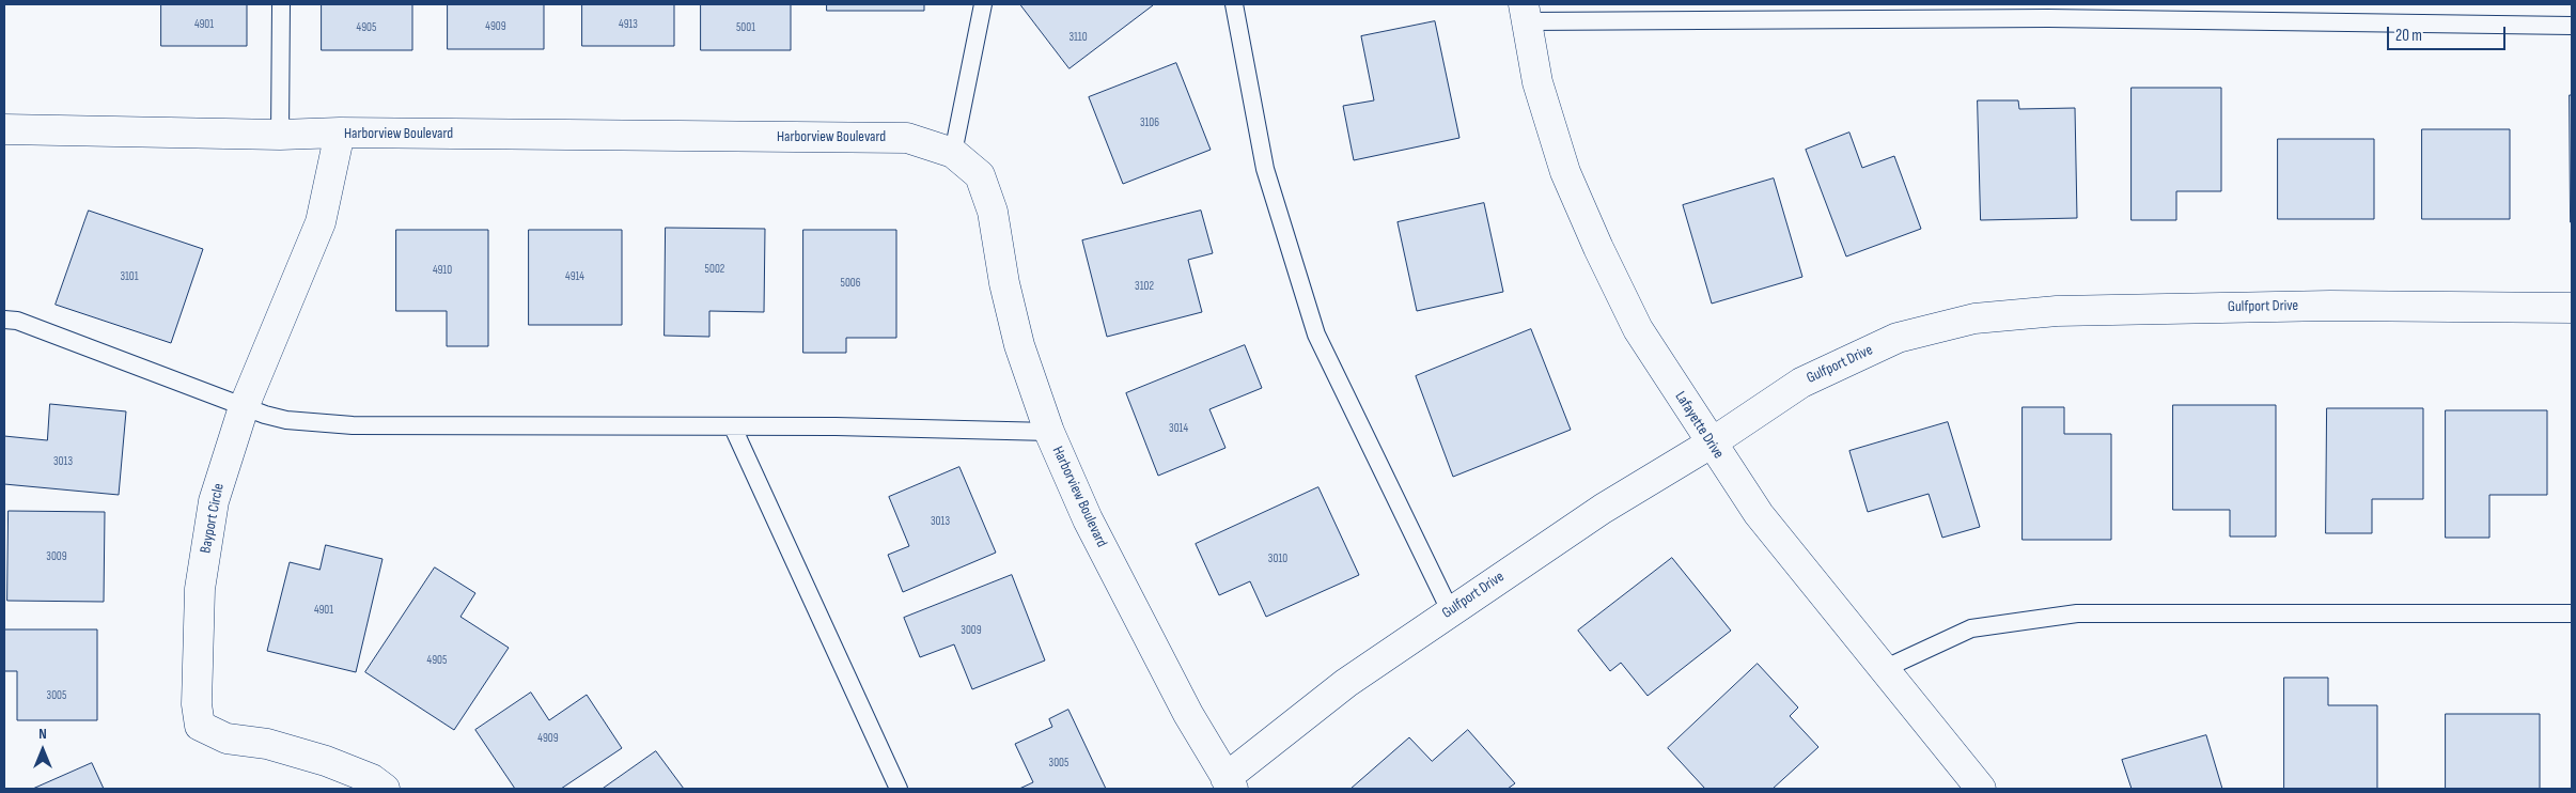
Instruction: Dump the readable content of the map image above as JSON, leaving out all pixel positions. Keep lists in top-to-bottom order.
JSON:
{
  "streets": {
    "street": [
      "Harborview Boulevard",
      "Gulfport Drive",
      "Lafayette Drive",
      "Bayport Circle"
    ]
  },
  "crossings": [
    ["Harborview Boulevard", "Gulfport Drive"],
    ["Harborview Boulevard", "Bayport Circle"],
    ["Gulfport Drive", "Lafayette Drive"]
  ],
  "house_numbers": [
    "4901",
    "4913",
    "4909",
    "4905",
    "5001",
    "3110",
    "3106",
    "5002",
    "4910",
    "3101",
    "4914",
    "5006",
    "3102",
    "3014",
    "3013",
    "3013",
    "3009",
    "3010",
    "4901",
    "3009",
    "4905",
    "3005",
    "4909",
    "3005"
  ],
  "scale_bar": "20 m",
  "north": "top"
}
